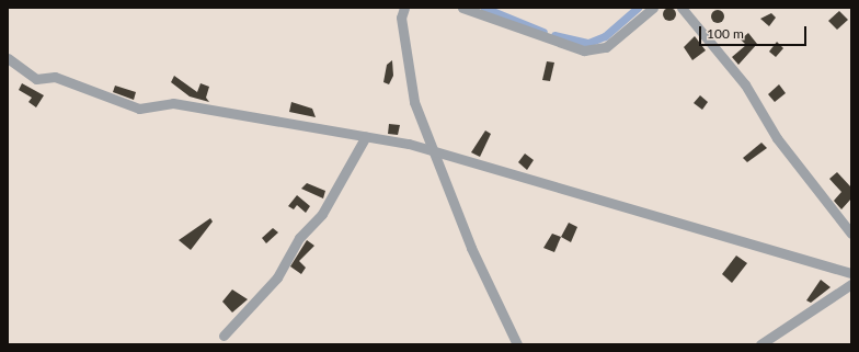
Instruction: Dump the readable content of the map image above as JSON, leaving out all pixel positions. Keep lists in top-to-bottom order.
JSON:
{
  "scale_bar": "100 m"
}
